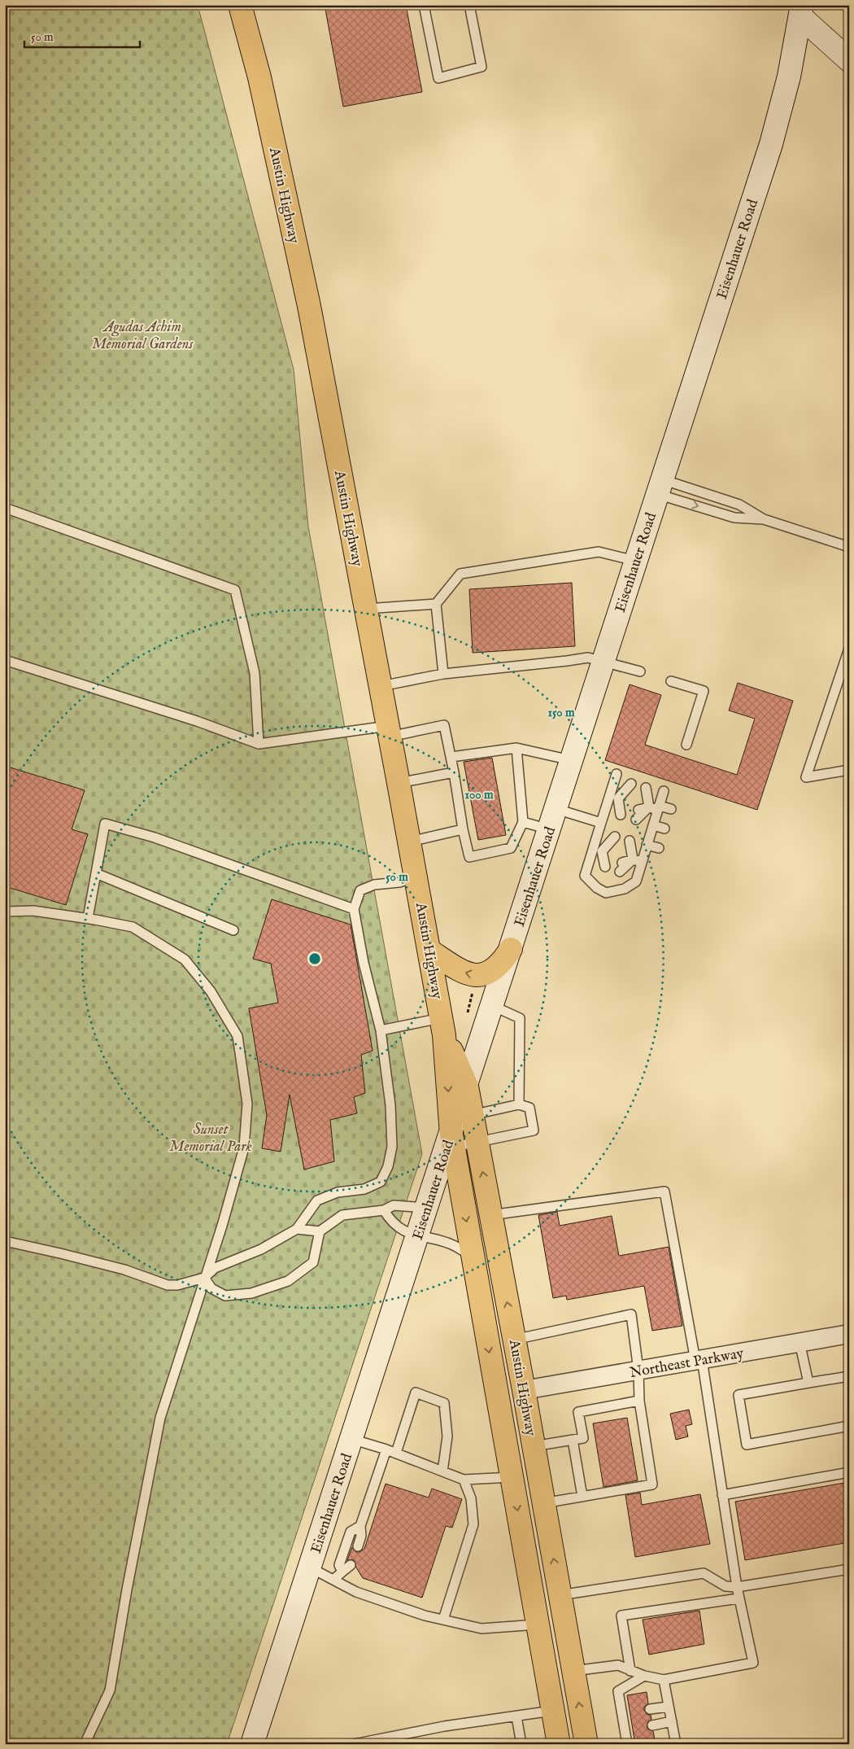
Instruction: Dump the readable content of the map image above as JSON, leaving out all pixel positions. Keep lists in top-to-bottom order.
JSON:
{
  "streets": {
    "main road": ["Austin Highway", "Eisenhauer Road"],
    "street": ["Northeast Parkway"]
  },
  "crossings": [
    ["Austin Highway", "Eisenhauer Road"],
    ["Austin Highway", "Northeast Parkway"]
  ],
  "parks": ["Agudas Achim Memorial Gardens", "Sunset Memorial Park"],
  "scale_bar": "50 m",
  "rings": ["150 m", "100 m", "50 m"]
}
